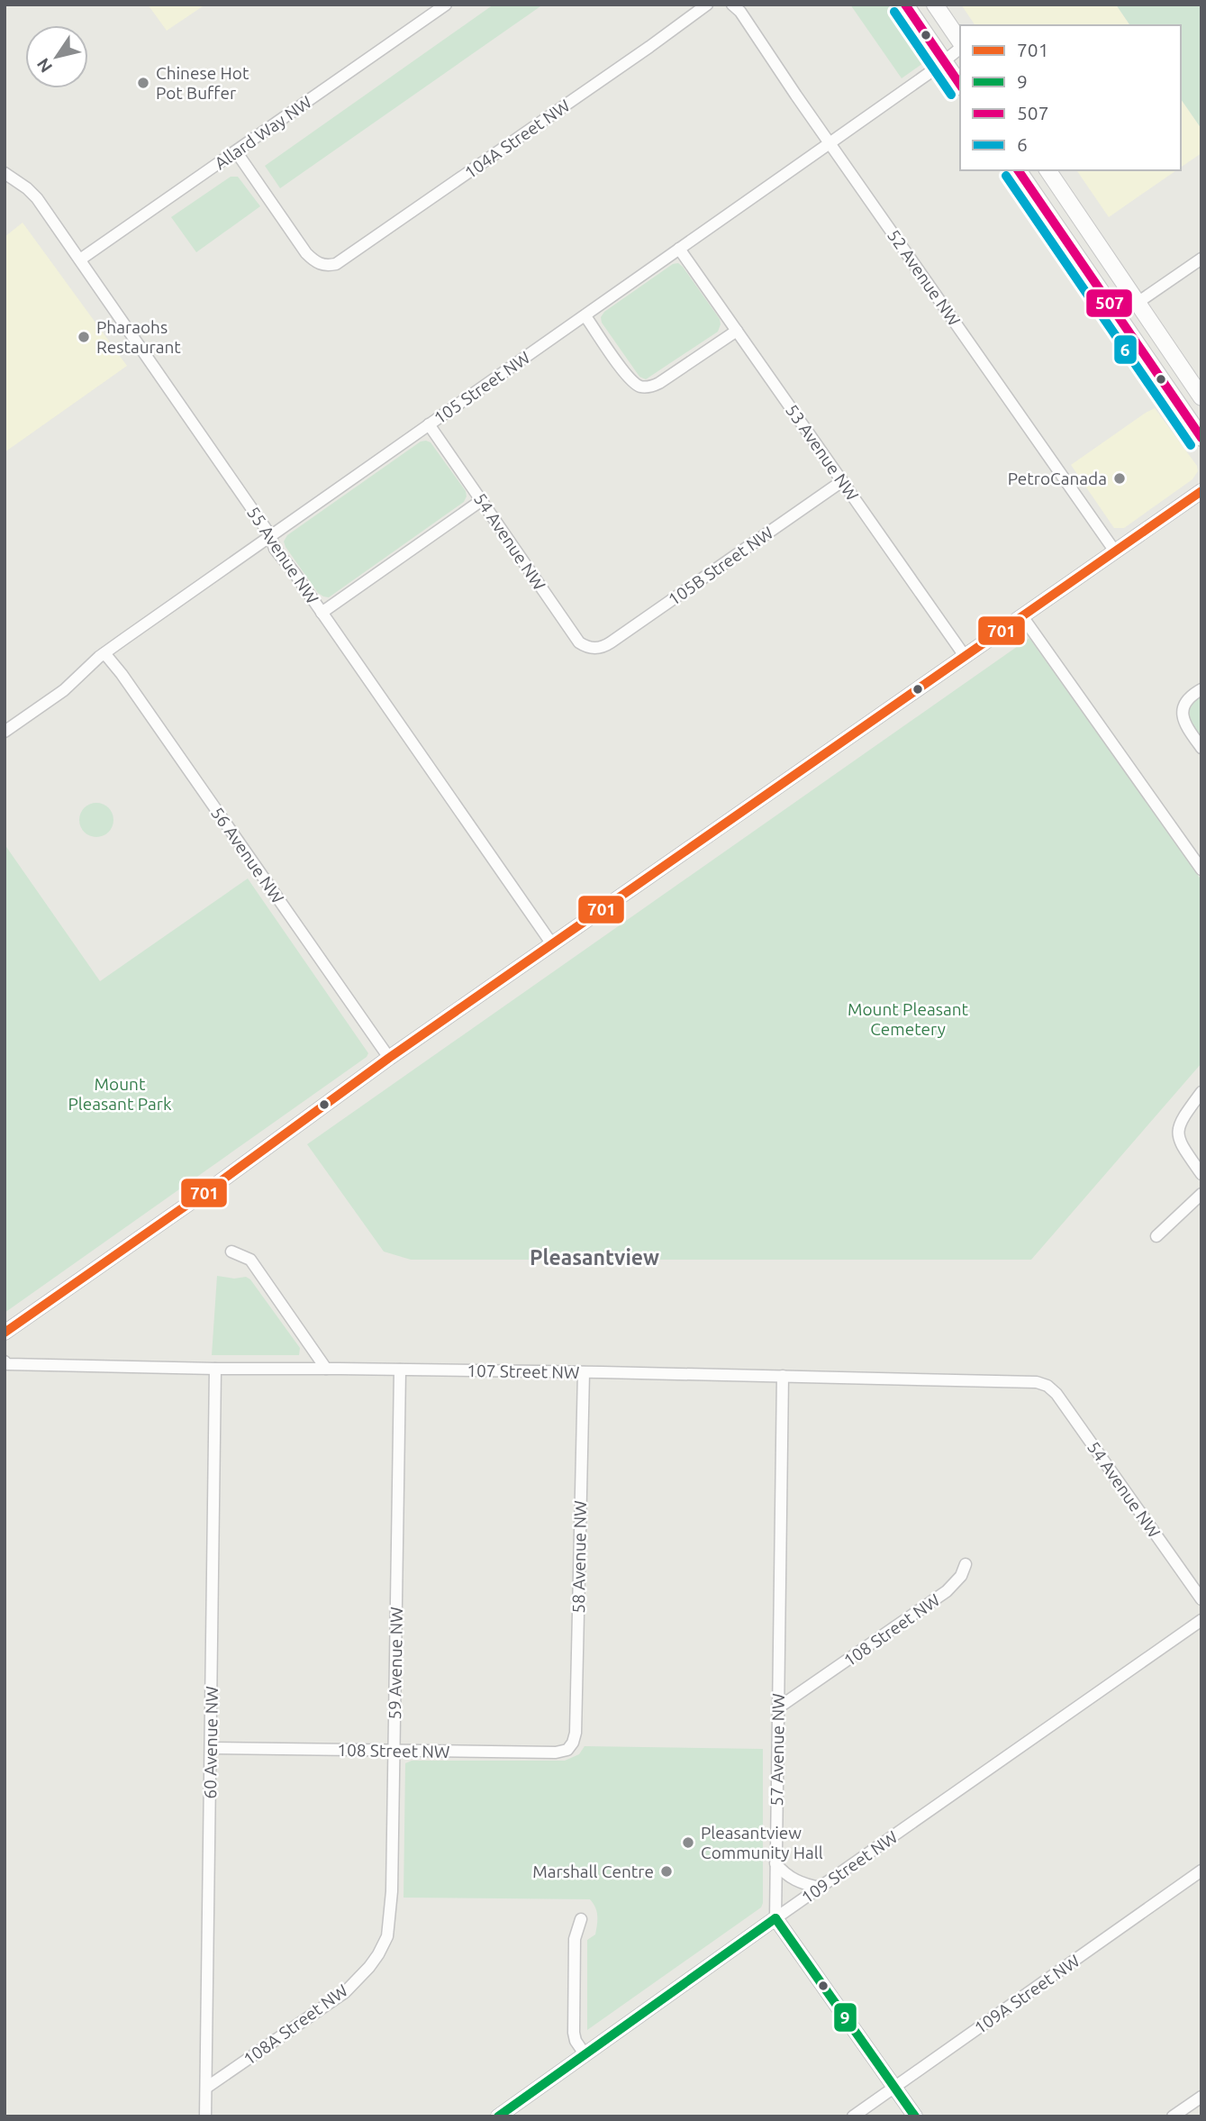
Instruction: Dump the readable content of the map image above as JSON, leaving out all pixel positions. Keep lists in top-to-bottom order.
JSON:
{
  "streets": {
    "street": [
      "Allard Way NW",
      "104A Street NW",
      "52 Avenue NW",
      "105 Street NW",
      "53 Avenue NW",
      "54 Avenue NW",
      "55 Avenue NW",
      "105B Street NW",
      "56 Avenue NW",
      "107 Street NW",
      "58 Avenue NW",
      "108 Street NW",
      "59 Avenue NW",
      "60 Avenue NW",
      "57 Avenue NW",
      "109 Street NW",
      "109A Street NW",
      "108A Street NW"
    ]
  },
  "crossings": [
    ["Allard Way NW", "104A Street NW"],
    ["Allard Way NW", "55 Avenue NW"],
    ["52 Avenue NW", "105 Street NW"],
    ["105 Street NW", "53 Avenue NW"],
    ["105 Street NW", "54 Avenue NW"],
    ["105 Street NW", "55 Avenue NW"],
    ["105 Street NW", "56 Avenue NW"],
    ["53 Avenue NW", "105B Street NW"],
    ["54 Avenue NW", "105B Street NW"],
    ["54 Avenue NW", "107 Street NW"],
    ["107 Street NW", "58 Avenue NW"],
    ["107 Street NW", "59 Avenue NW"],
    ["107 Street NW", "60 Avenue NW"],
    ["107 Street NW", "57 Avenue NW"],
    ["58 Avenue NW", "108 Street NW"],
    ["108 Street NW", "59 Avenue NW"],
    ["108 Street NW", "60 Avenue NW"],
    ["108 Street NW", "57 Avenue NW"],
    ["59 Avenue NW", "108A Street NW"],
    ["60 Avenue NW", "108A Street NW"],
    ["57 Avenue NW", "109 Street NW"]
  ],
  "districts": ["Pleasantview"],
  "parks": ["Mount Pleasant Cemetery", "Mount Pleasant Park"],
  "places": [
    "Chinese Hot Pot Buffer",
    "Pharaohs Restaurant",
    "PetroCanada",
    "Pleasantview Community Hall",
    "Marshall Centre"
  ],
  "lines": [
    "transit line 507",
    "transit line 6",
    "transit line 701",
    "transit line 9"
  ],
  "legend": [
    "701",
    "9",
    "507",
    "6"
  ],
  "north": "bottom left"
}
